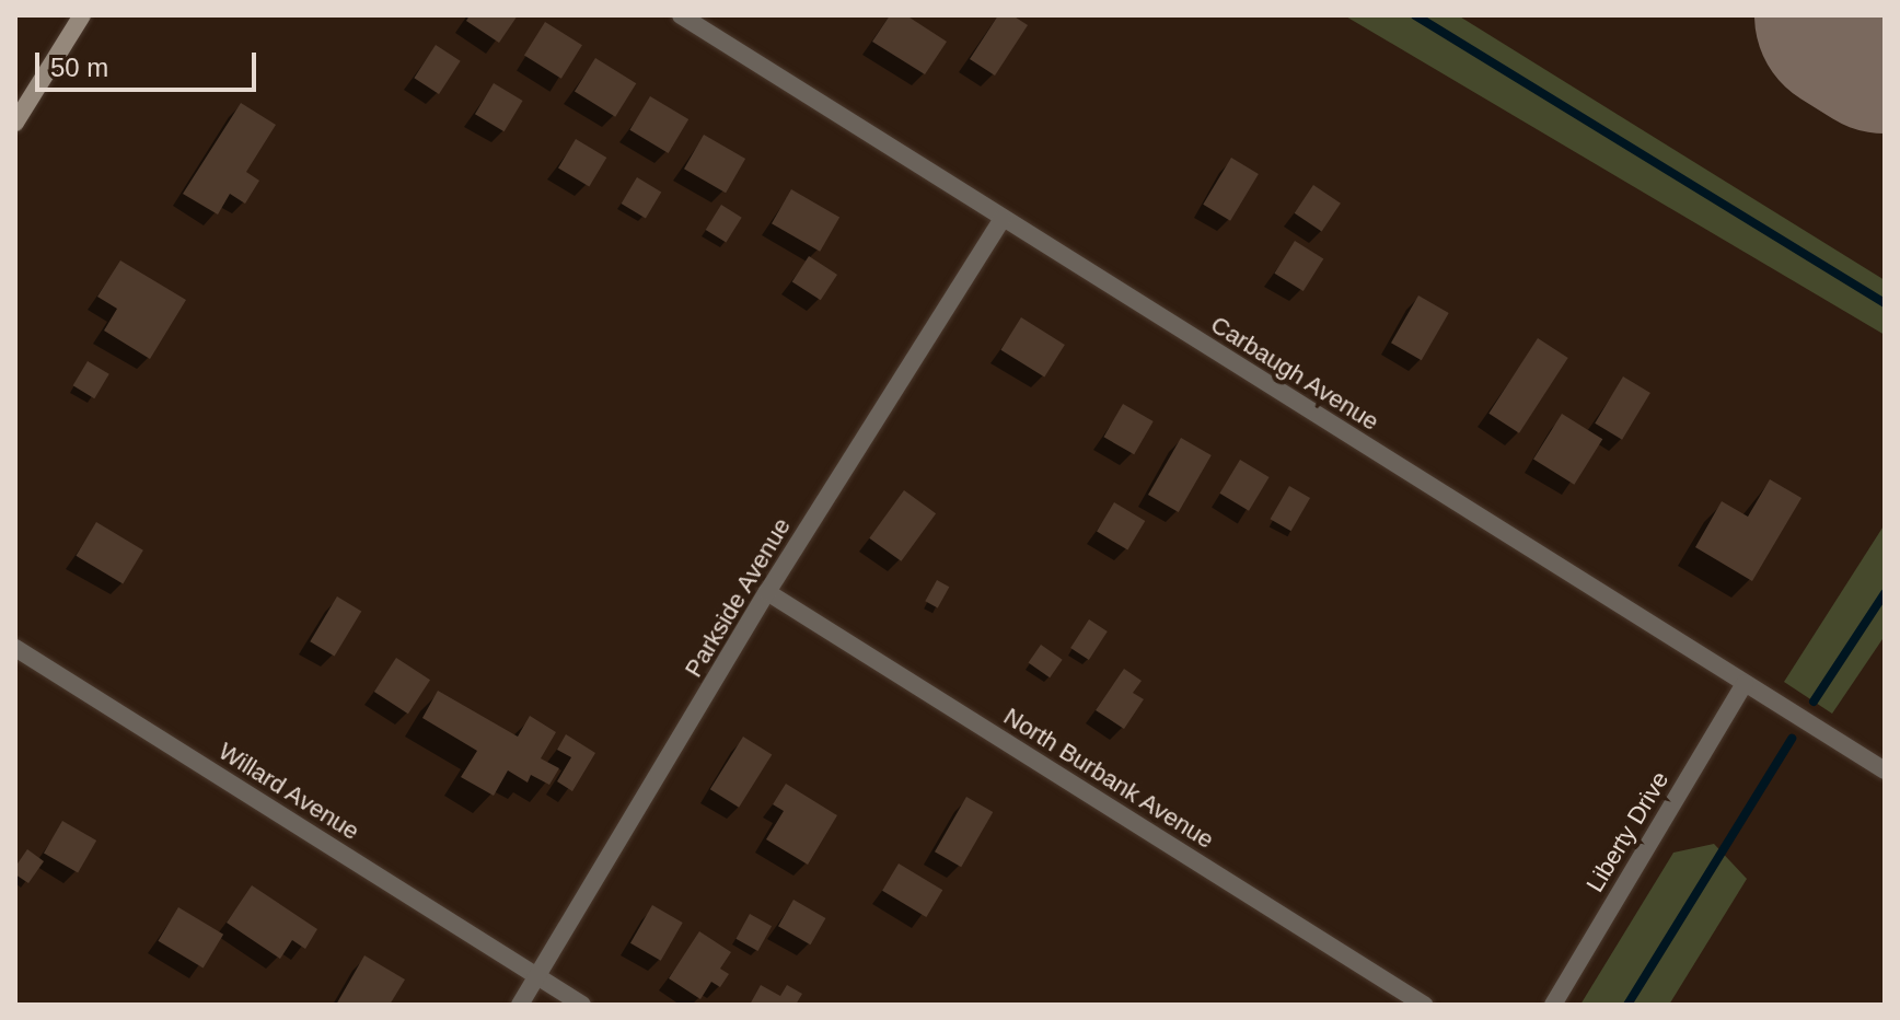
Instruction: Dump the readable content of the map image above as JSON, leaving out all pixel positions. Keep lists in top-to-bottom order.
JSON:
{
  "streets": {
    "street": [
      "Carbaugh Avenue",
      "Parkside Avenue",
      "North Burbank Avenue",
      "Willard Avenue",
      "Liberty Drive"
    ]
  },
  "crossings": [
    ["Carbaugh Avenue", "Parkside Avenue"],
    ["Carbaugh Avenue", "Liberty Drive"],
    ["Parkside Avenue", "North Burbank Avenue"],
    ["Parkside Avenue", "Willard Avenue"]
  ],
  "scale_bar": "50 m"
}
